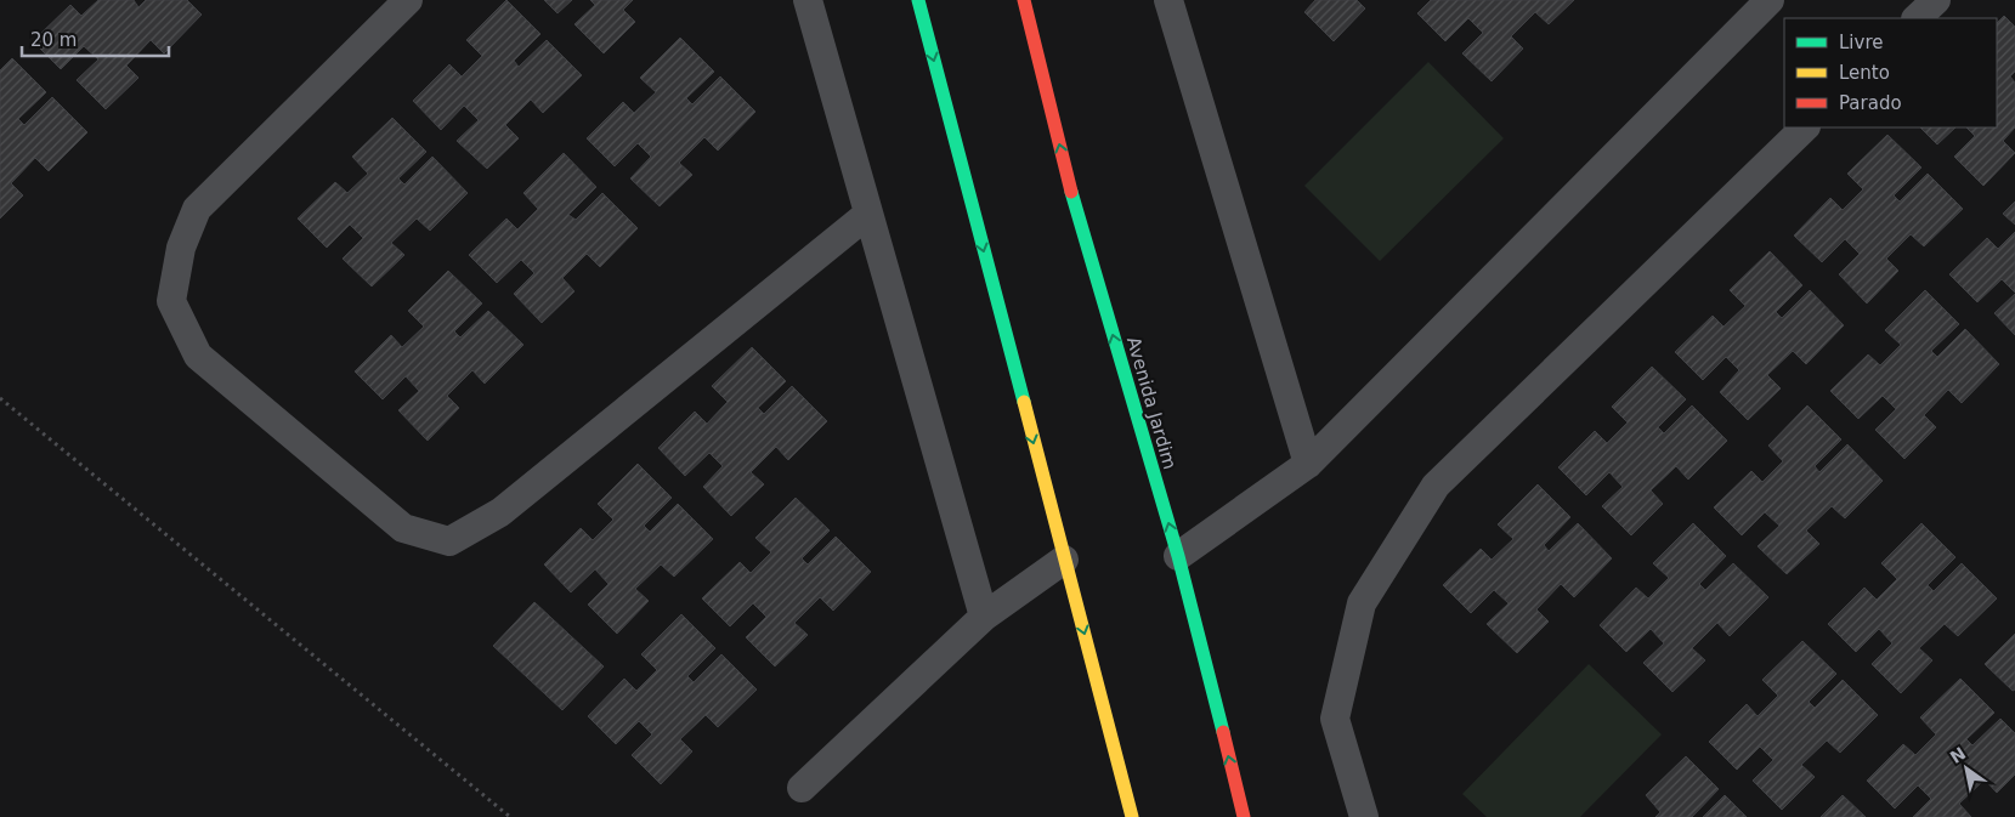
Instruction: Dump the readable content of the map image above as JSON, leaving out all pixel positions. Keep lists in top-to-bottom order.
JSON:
{
  "streets": {
    "street": ["Avenida Jardim"]
  },
  "legend": ["Livre", "Lento", "Parado"],
  "scale_bar": "20 m",
  "north": "top left"
}
